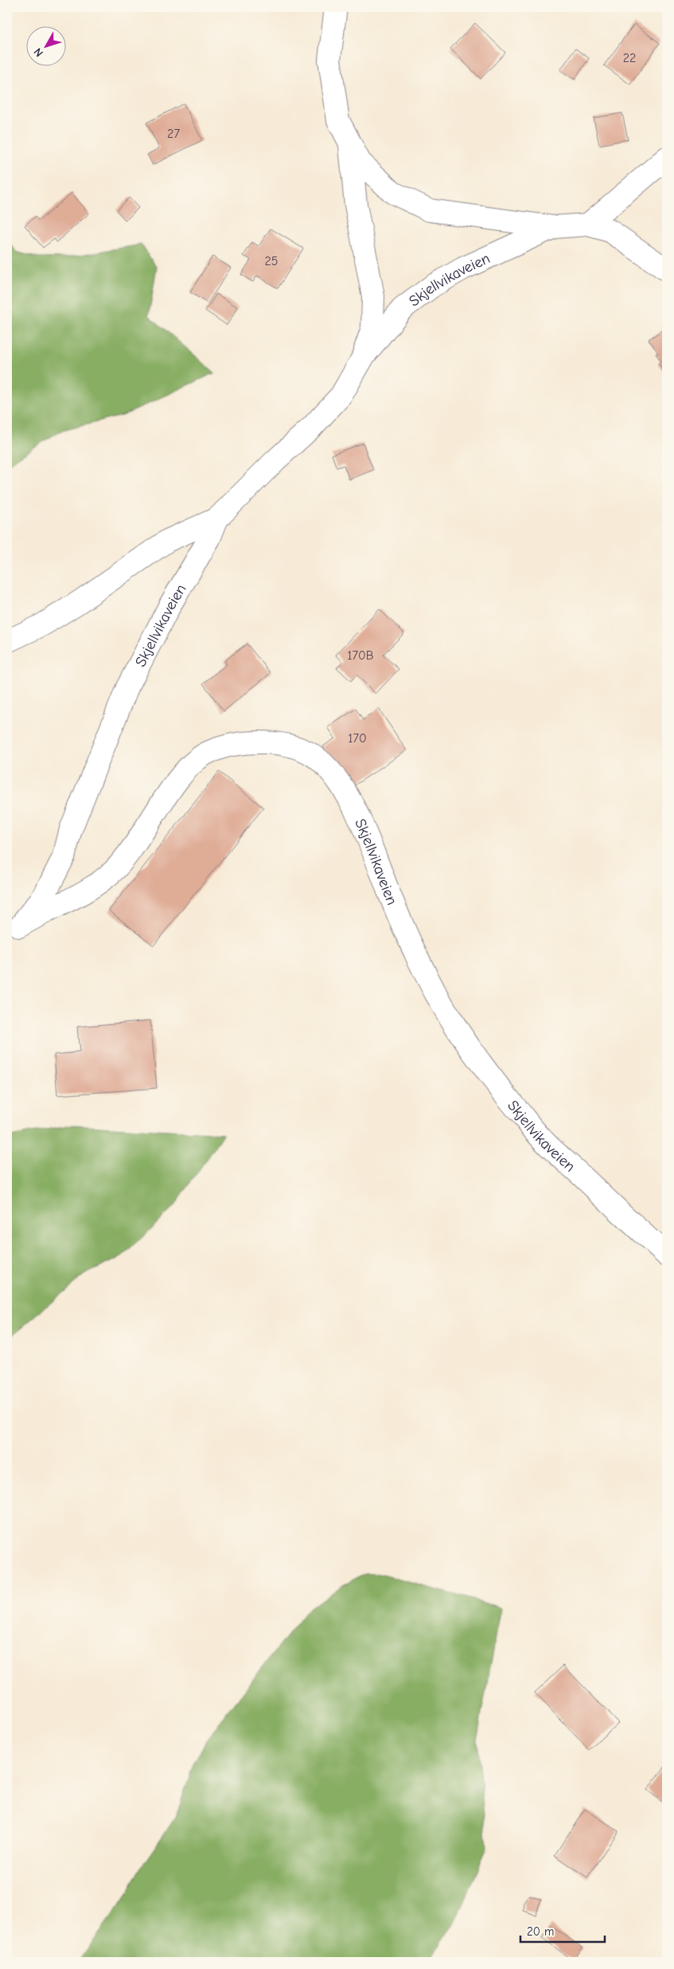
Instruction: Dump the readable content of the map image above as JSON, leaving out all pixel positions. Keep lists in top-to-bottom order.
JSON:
{
  "streets": {
    "street": ["Skjellvikaveien"]
  },
  "house_numbers": [
    "22",
    "27",
    "25",
    "170B",
    "170"
  ],
  "scale_bar": "20 m",
  "north": "bottom left"
}
